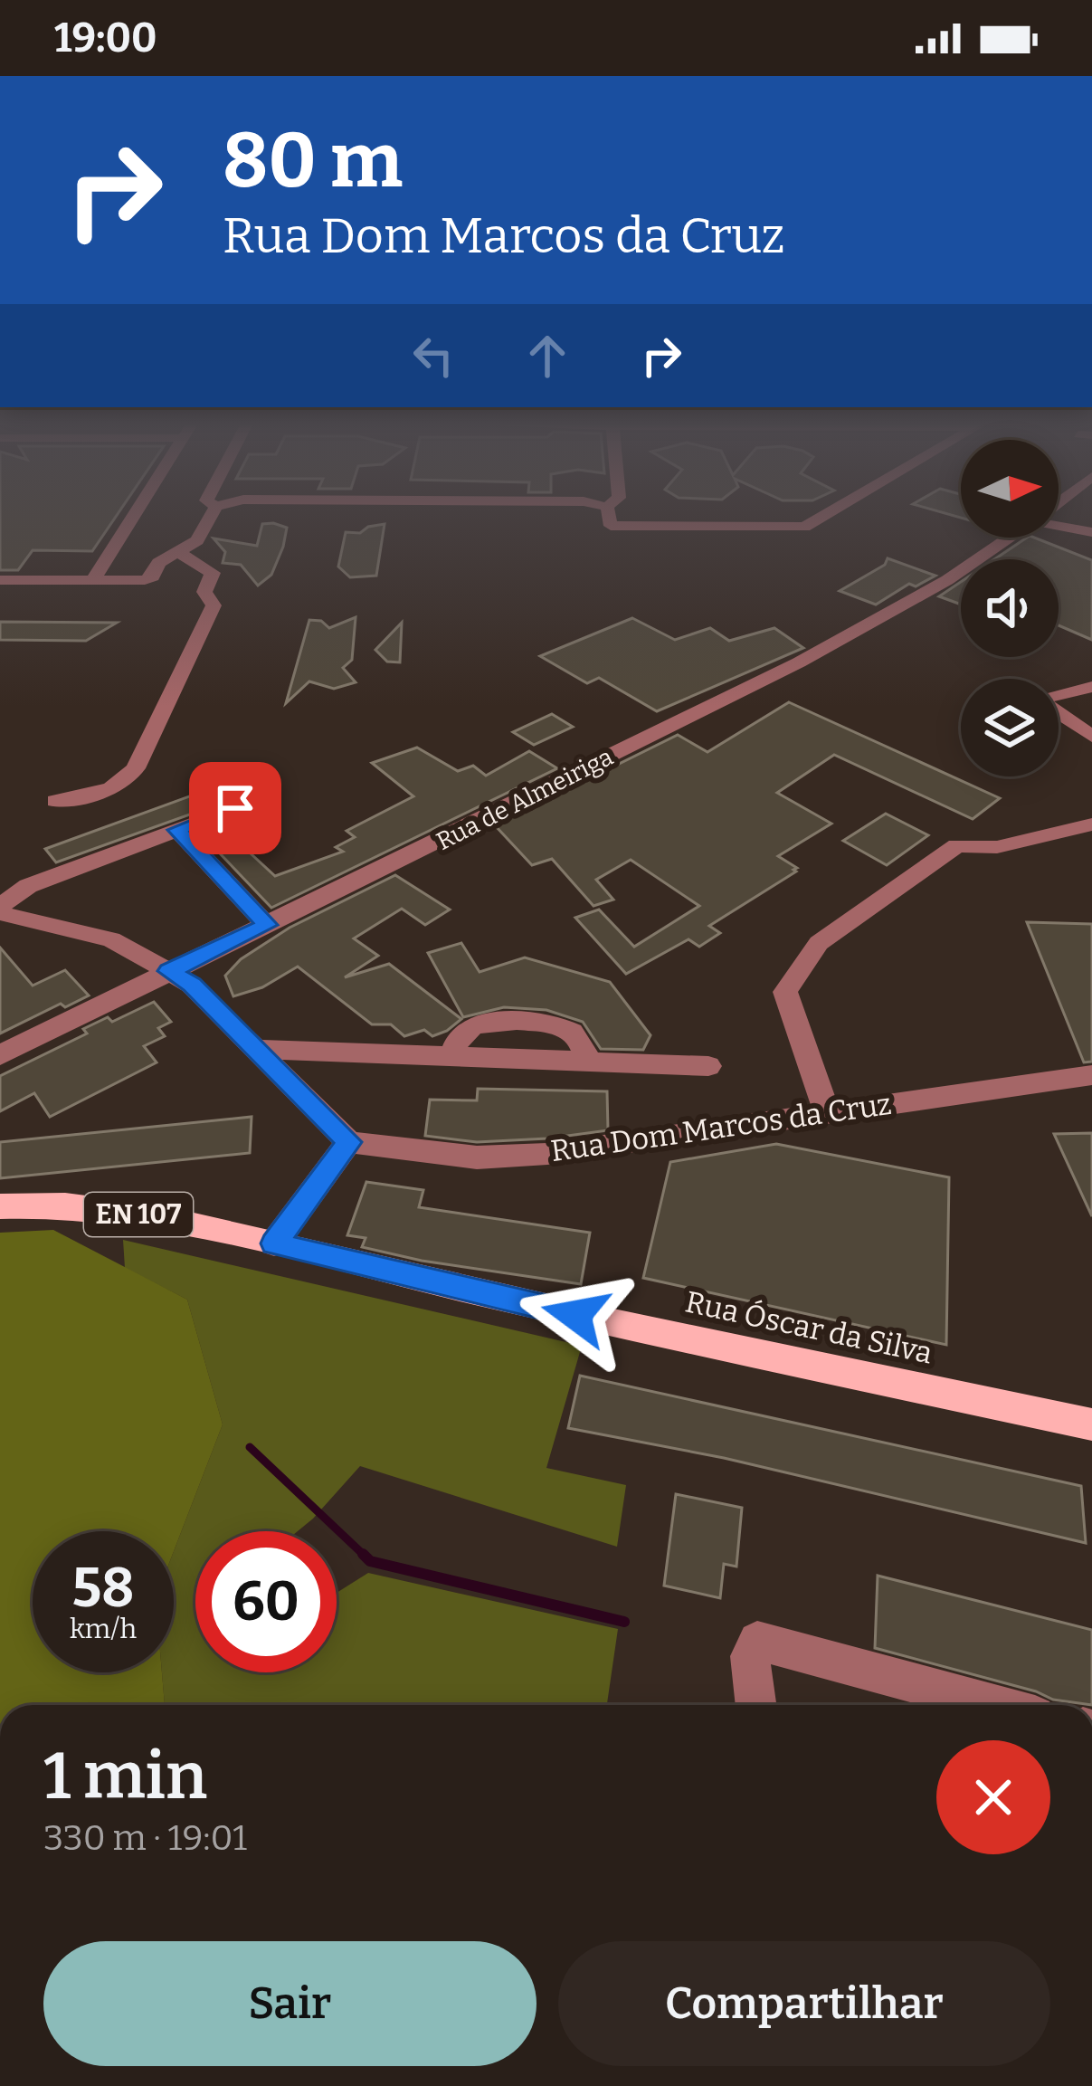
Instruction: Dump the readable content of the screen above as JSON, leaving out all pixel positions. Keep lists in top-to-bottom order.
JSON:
{
  "streets": {
    "main road": ["EN 107", "Rua Óscar da Silva"],
    "street": ["Rua de Almeiriga", "Rua Dom Marcos da Cruz"]
  },
  "north": "right",
  "page": {
    "status": "19:00",
    "turn": ["80 m", "Rua Dom Marcos da Cruz"],
    "speed": "58 km/h",
    "limit": "60",
    "heading": ["1 min", "330 m · 19:01"],
    "buttons": ["Sair", "Compartilhar"]
  }
}
